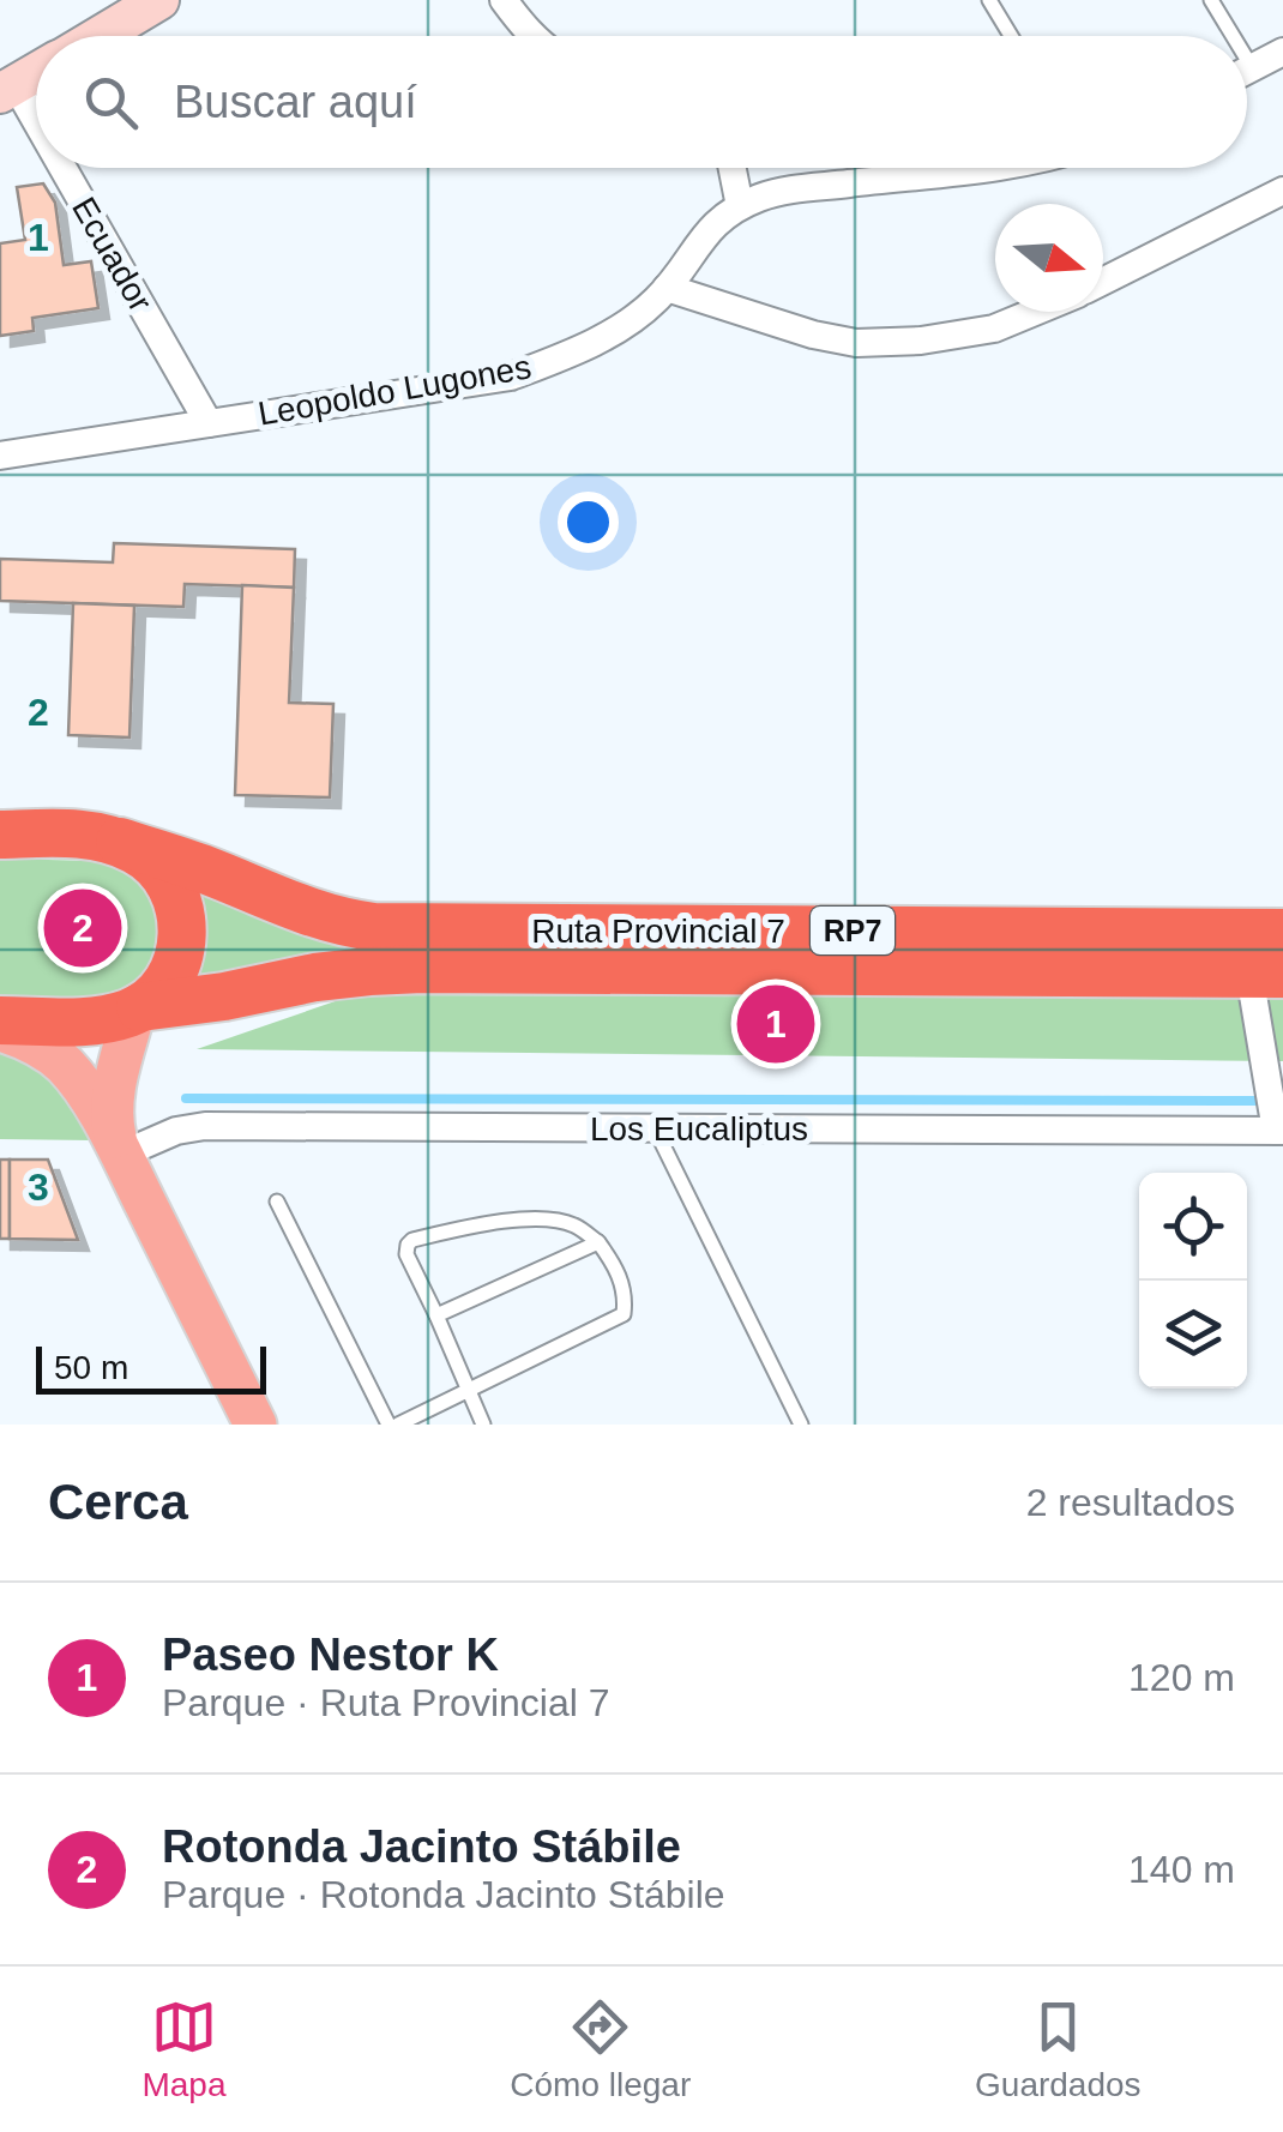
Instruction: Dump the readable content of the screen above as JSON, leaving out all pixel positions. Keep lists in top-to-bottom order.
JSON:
{
  "streets": {
    "highway": ["Ruta Provincial 7", "RP7"],
    "street": ["Ecuador", "Leopoldo Lugones", "Los Eucaliptus"]
  },
  "crossings": [
    ["Ecuador", "Leopoldo Lugones"],
    ["Ruta Provincial 7", "RP7"]
  ],
  "scale_bar": "50 m",
  "north": "right",
  "page": {
    "search": "Buscar aquí",
    "pins": ["2", "1"],
    "scale": "50 m",
    "heading": ["Cerca", "2 resultados"],
    "list": [
      {
        "mark": "1",
        "name": "Paseo Nestor K",
        "note": "Parque · Ruta Provincial 7",
        "value": "120 m"
      },
      {
        "mark": "2",
        "name": "Rotonda Jacinto Stábile",
        "note": "Parque · Rotonda Jacinto Stábile",
        "value": "140 m"
      }
    ],
    "nav": ["Mapa", "Cómo llegar", "Guardados"]
  },
  "grid": {
    "rows": ["1", "2", "3"]
  }
}
